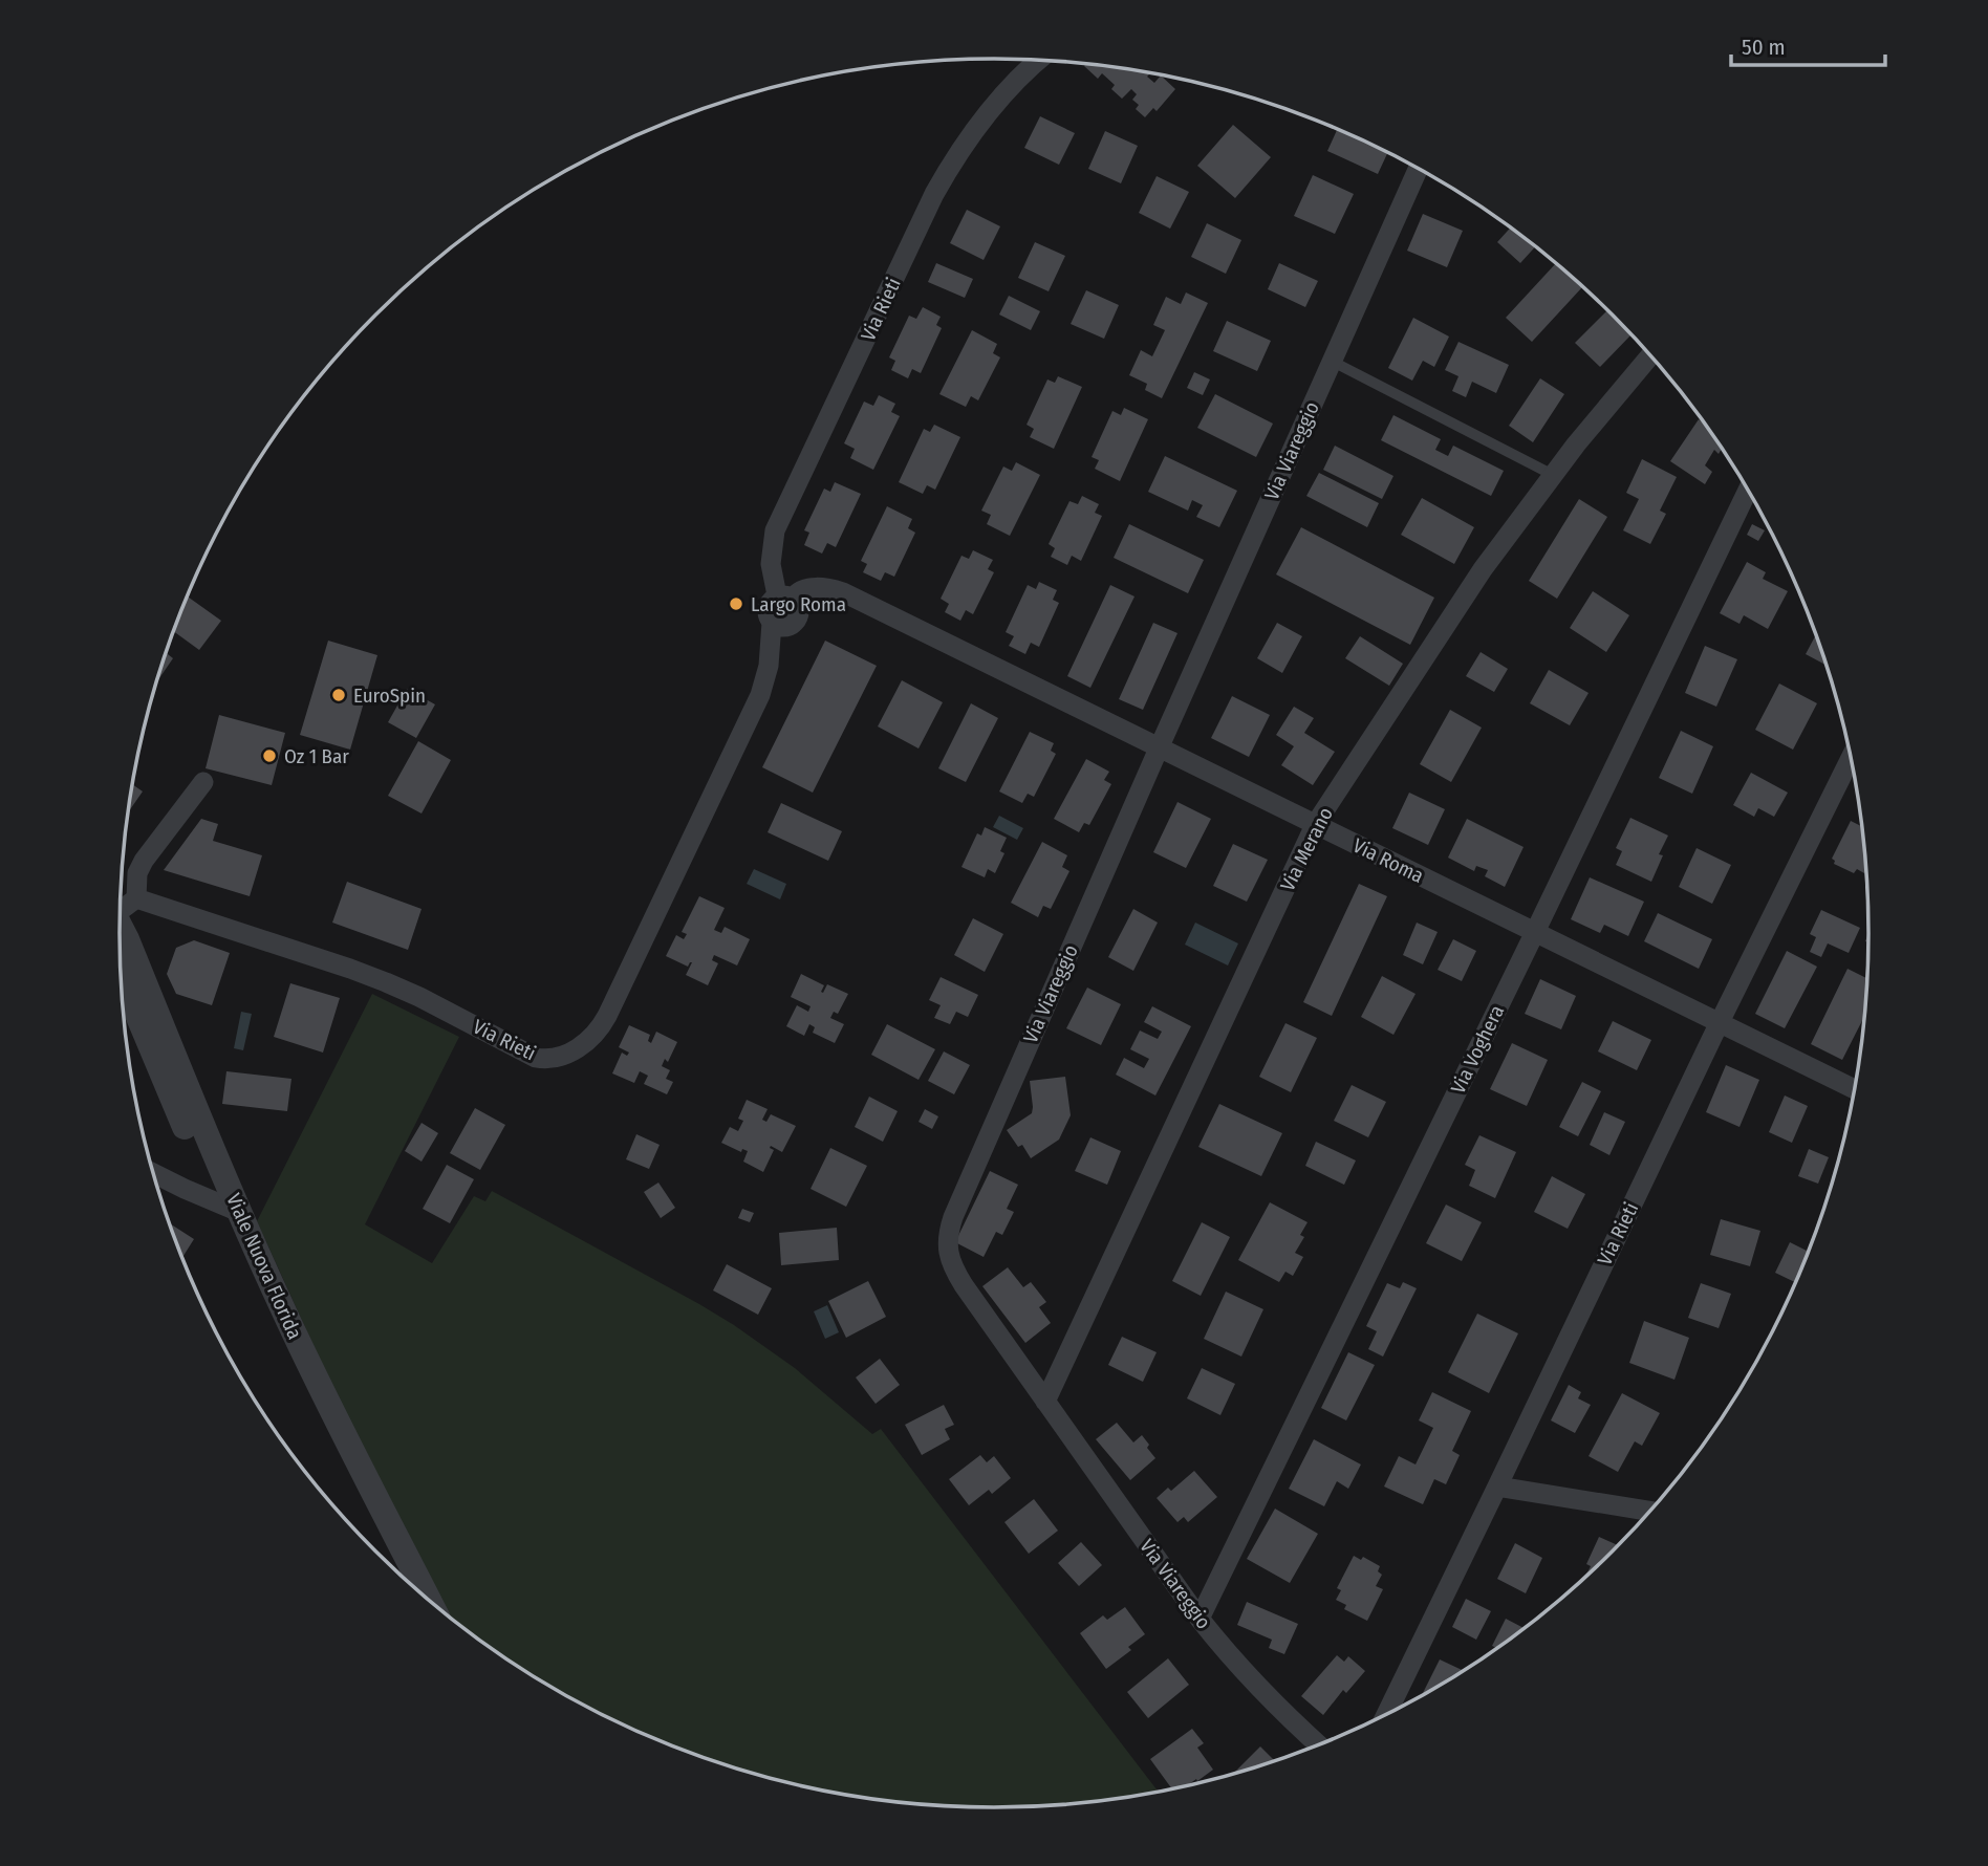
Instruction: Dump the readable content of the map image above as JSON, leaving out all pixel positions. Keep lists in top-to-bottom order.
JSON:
{
  "streets": {
    "street": [
      "Via Rieti",
      "Via Viareggio",
      "Via Merano",
      "Via Roma",
      "Via Voghera",
      "Viale Nuova Florida"
    ]
  },
  "crossings": [
    ["Via Rieti", "Via Roma"],
    ["Via Viareggio", "Via Merano"],
    ["Via Viareggio", "Via Roma"],
    ["Via Viareggio", "Via Voghera"],
    ["Via Merano", "Via Roma"],
    ["Via Roma", "Via Voghera"]
  ],
  "places": ["Largo Roma", "EuroSpin", "Oz 1 Bar"],
  "scale_bar": "50 m"
}
